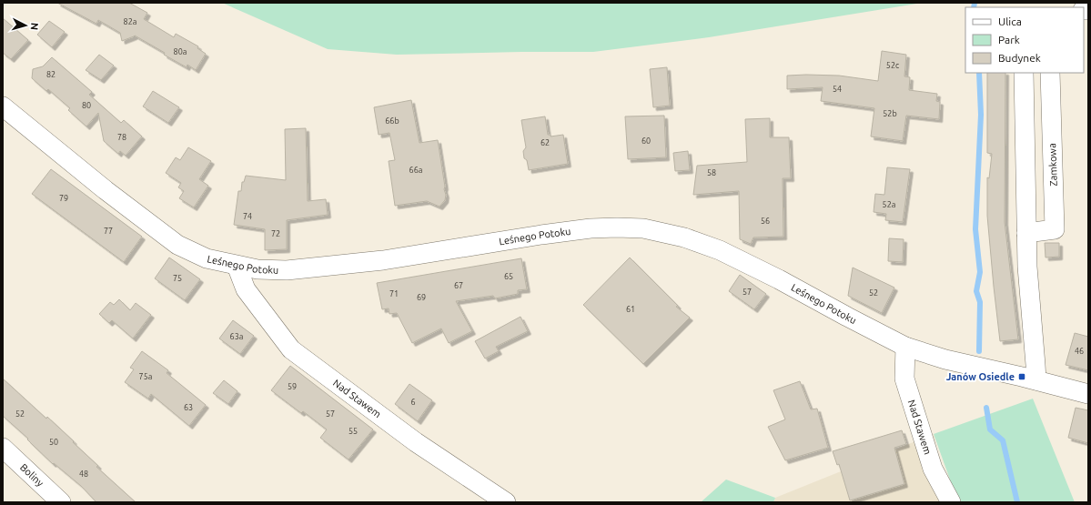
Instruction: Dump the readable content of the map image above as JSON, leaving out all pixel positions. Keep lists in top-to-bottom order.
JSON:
{
  "streets": {
    "street": [
      "Zamkowa",
      "Leśnego Potoku",
      "Nad Stawem",
      "Boliny"
    ]
  },
  "crossings": [
    ["Leśnego Potoku", "Nad Stawem"]
  ],
  "places": {
    "transit": ["Janów Osiedle"]
  },
  "house_numbers": [
    "82a",
    "80a",
    "52c",
    "82",
    "54",
    "80",
    "52b",
    "66b",
    "78",
    "60",
    "62",
    "66a",
    "58",
    "79",
    "52a",
    "74",
    "56",
    "77",
    "72",
    "65",
    "75",
    "67",
    "57",
    "52",
    "71",
    "69",
    "61",
    "63a",
    "46",
    "75a",
    "59",
    "6",
    "63",
    "52",
    "57",
    "55",
    "50",
    "48"
  ],
  "legend": ["Ulica", "Park", "Budynek"],
  "north": "right"
}
